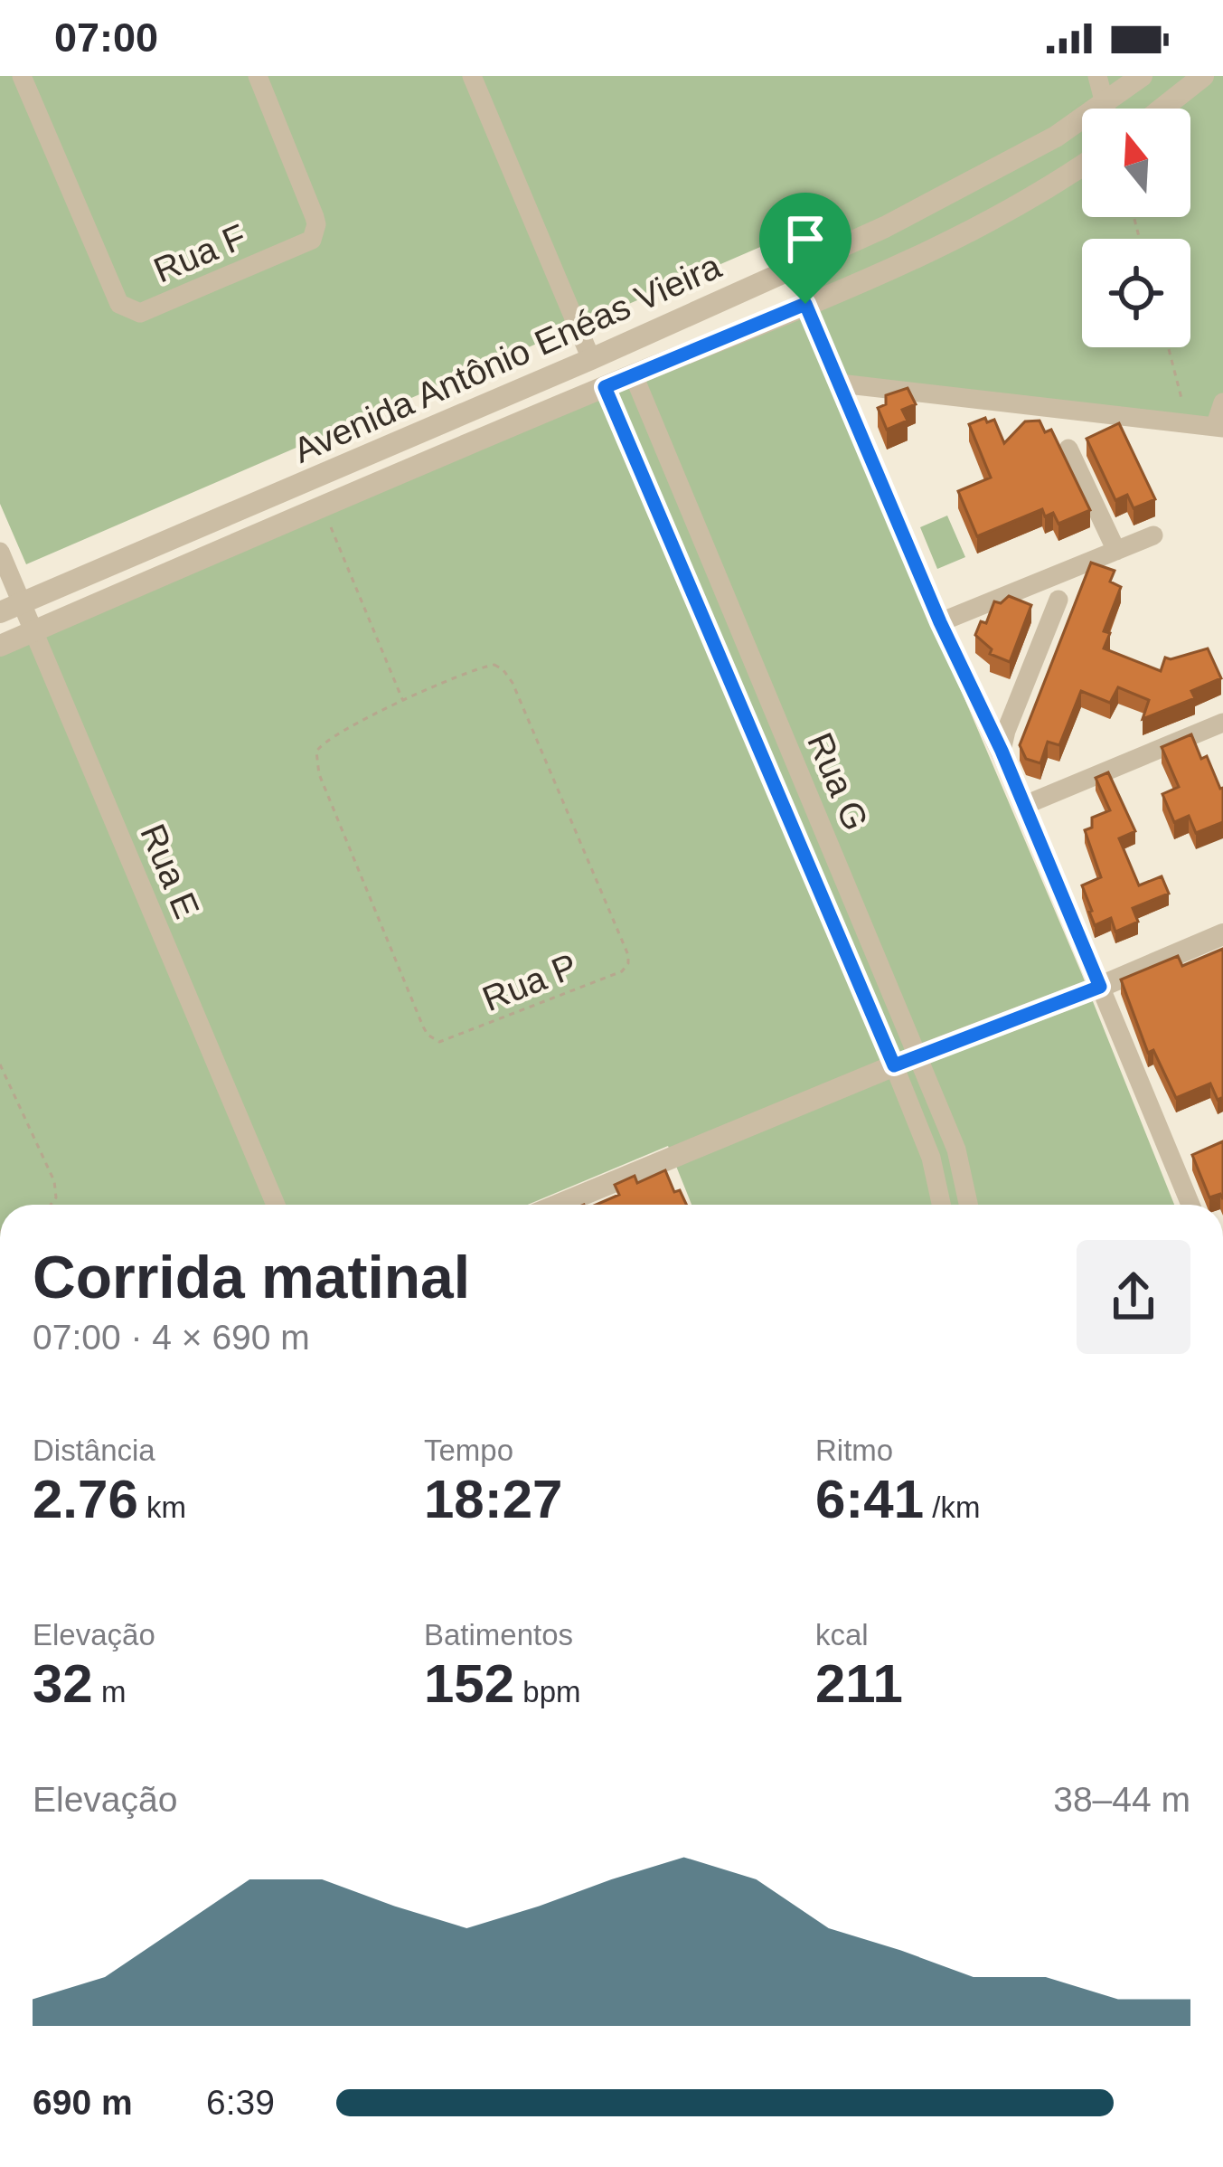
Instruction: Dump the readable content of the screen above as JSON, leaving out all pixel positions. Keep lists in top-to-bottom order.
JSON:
{
  "streets": {
    "street": [
      "Rua F",
      "Avenida Antônio Enéas Vieira",
      "Rua G",
      "Rua E"
    ],
    "path": ["Rua P"]
  },
  "crossings": [
    ["Avenida Antônio Enéas Vieira", "Rua G"],
    ["Avenida Antônio Enéas Vieira", "Rua E"]
  ],
  "north": "top",
  "page": {
    "status": "07:00",
    "heading": ["Corrida matinal", "07:00 · 4 × 690 m"],
    "stats": [
      ["Distância", "2.76 km"],
      ["Tempo", "18:27"],
      ["Ritmo", "6:41 /km"],
      ["Elevação", "32 m"],
      ["Batimentos", "152 bpm"],
      ["kcal", "211"]
    ],
    "chart": ["Elevação", "38–44 m"],
    "list": [
      {
        "name": "690 m",
        "note": "6:39"
      }
    ]
  }
}
